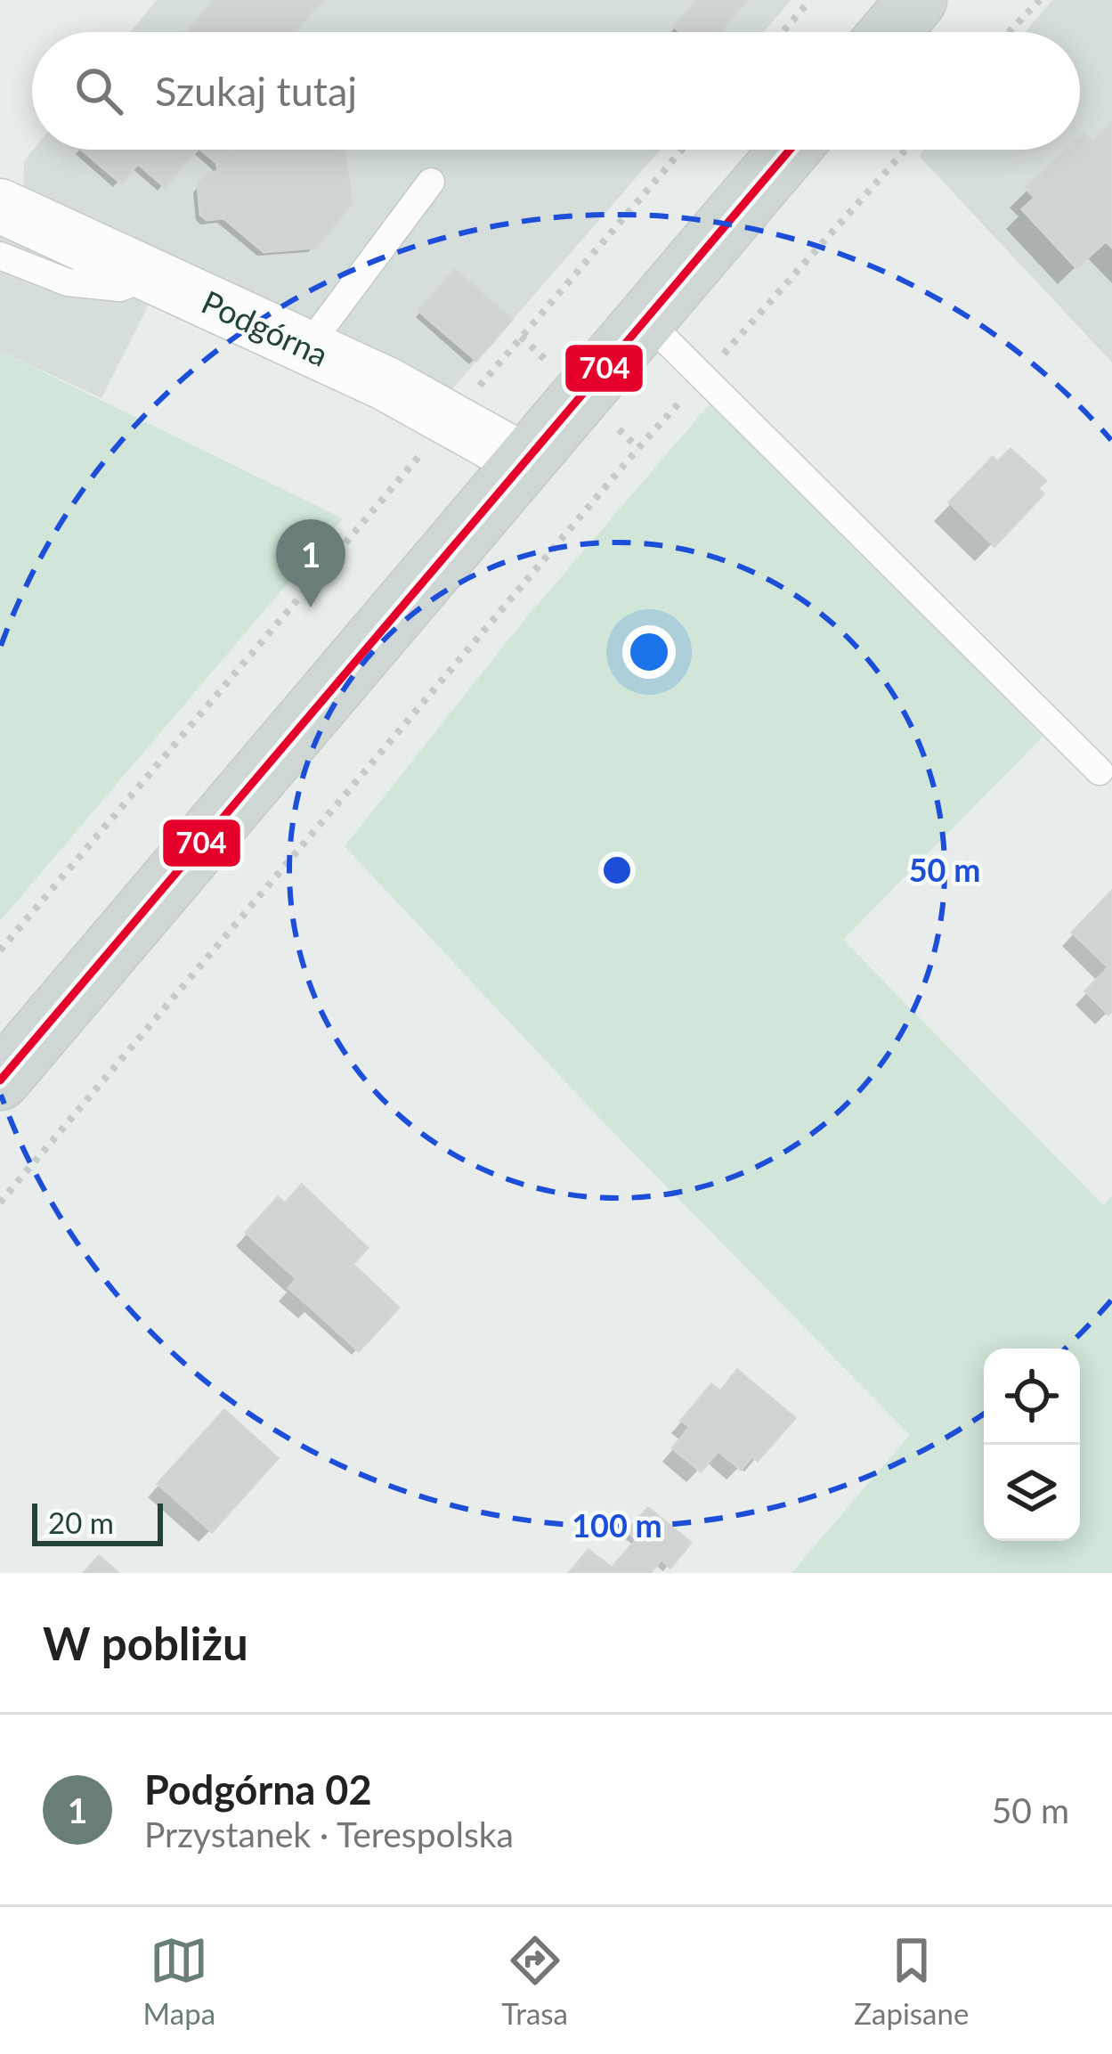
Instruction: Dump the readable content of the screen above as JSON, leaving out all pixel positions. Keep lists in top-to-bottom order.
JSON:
{
  "streets": {
    "street": ["Podgórna"]
  },
  "lines": ["transit line 704"],
  "scale_bar": "20 m",
  "page": {
    "search": "Szukaj tutaj",
    "pins": "1",
    "scale": "20 m",
    "heading": "W pobliżu",
    "list": [
      {
        "mark": "1",
        "name": "Podgórna 02",
        "note": "Przystanek · Terespolska",
        "value": "50 m"
      }
    ],
    "nav": ["Mapa", "Trasa", "Zapisane"]
  },
  "rings": ["50 m", "100 m"]
}
